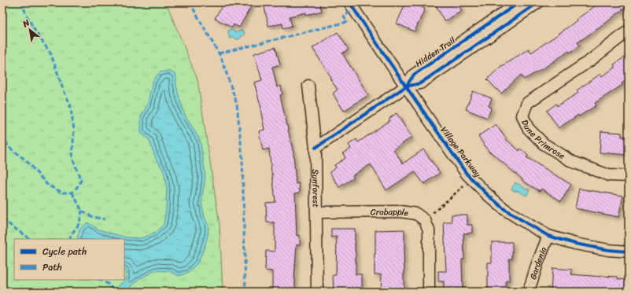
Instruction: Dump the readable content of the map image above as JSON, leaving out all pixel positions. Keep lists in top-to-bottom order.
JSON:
{
  "streets": {
    "street": [
      "Hidden Trail",
      "Dune Primrose",
      "Village Parkway",
      "Sunforest",
      "Crabapple",
      "Gardenia"
    ]
  },
  "crossings": [
    ["Hidden Trail", "Village Parkway"],
    ["Hidden Trail", "Sunforest"],
    ["Village Parkway", "Gardenia"],
    ["Sunforest", "Crabapple"]
  ],
  "legend": ["Cycle path", "Path"],
  "north": "top left"
}
